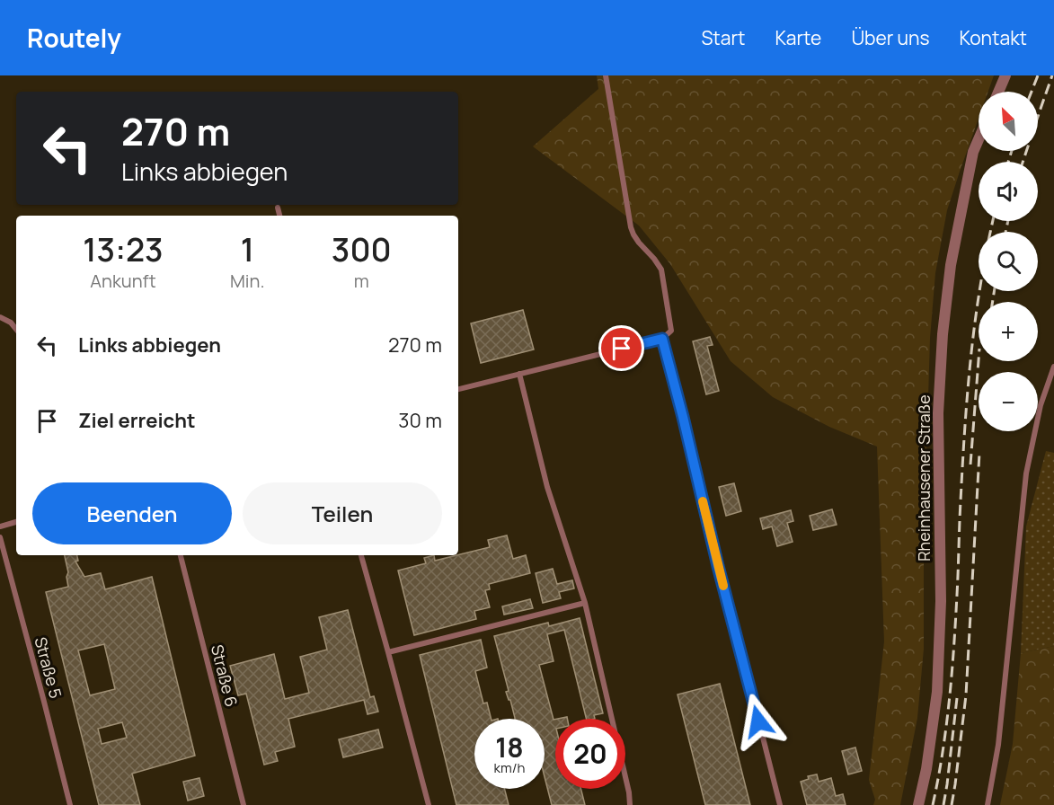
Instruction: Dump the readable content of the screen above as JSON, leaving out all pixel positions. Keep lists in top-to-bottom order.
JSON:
{
  "streets": {
    "street": ["Rheinhausener Straße"],
    "lane": ["Straße 5", "Straße 6"]
  },
  "north": "top left",
  "page": {
    "header": "Routely",
    "nav": [
      "Start",
      "Karte",
      "Über uns",
      "Kontakt"
    ],
    "map_buttons": ["+", "−"],
    "turn": ["270 m", "Links abbiegen"],
    "eta": [
      "13:23",
      "Ankunft",
      "1",
      "Min.",
      "300",
      "m"
    ],
    "list": [
      {
        "name": "Links abbiegen",
        "value": "270 m"
      },
      {
        "name": "Ziel erreicht",
        "value": "30 m"
      }
    ],
    "buttons": ["Beenden", "Teilen"],
    "speed": "18 km/h",
    "limit": "20"
  }
}
